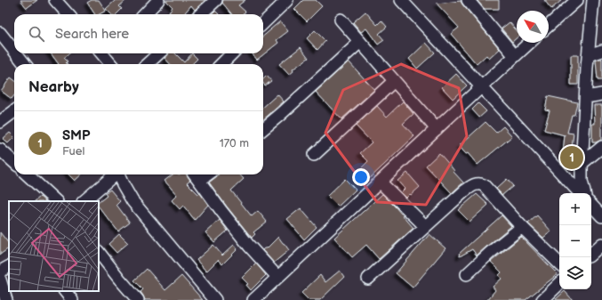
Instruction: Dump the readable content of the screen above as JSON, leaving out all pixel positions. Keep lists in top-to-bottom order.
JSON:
{
  "north": "top left",
  "page": {
    "search": "Search here",
    "heading": "Nearby",
    "list": [
      {
        "mark": "1",
        "name": "SMP",
        "note": "Fuel",
        "value": "170 m"
      }
    ],
    "pins": "1",
    "map_buttons": ["+", "−"]
  }
}
